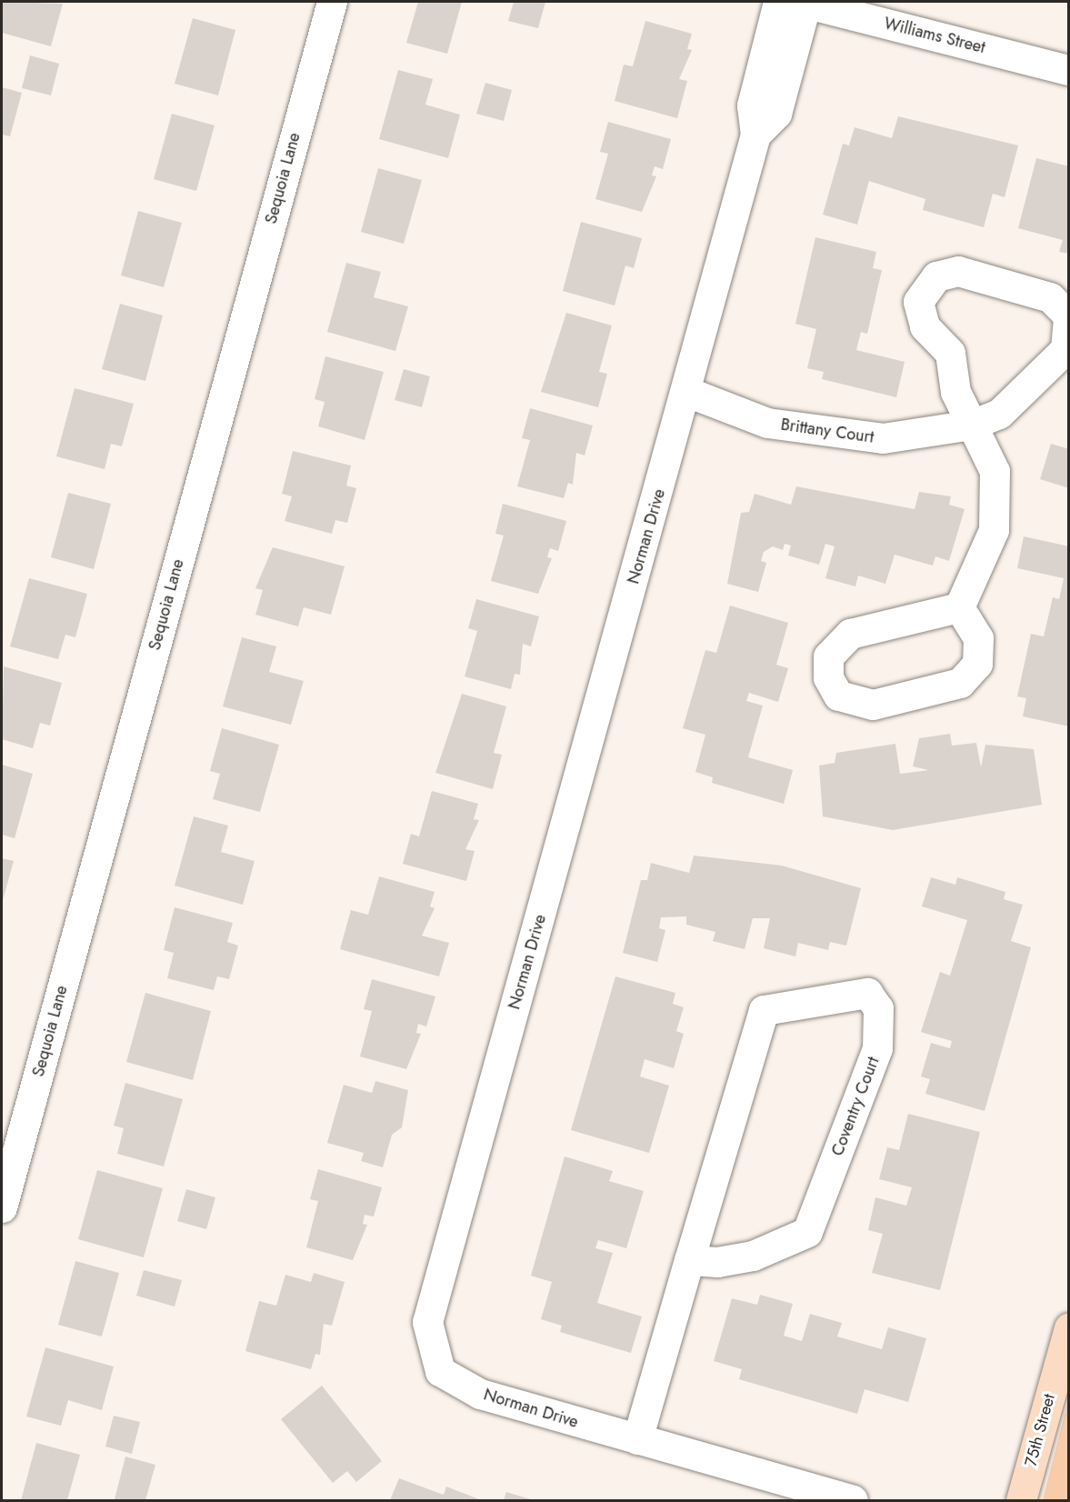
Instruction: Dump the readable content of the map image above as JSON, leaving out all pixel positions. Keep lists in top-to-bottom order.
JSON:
{
  "streets": {
    "main road": ["75th Street"],
    "street": [
      "Williams Street",
      "Sequoia Lane",
      "Brittany Court",
      "Norman Drive",
      "Coventry Court"
    ]
  },
  "crossings": [
    ["Williams Street", "Norman Drive"],
    ["Brittany Court", "Norman Drive"],
    ["Norman Drive", "Coventry Court"]
  ]
}
